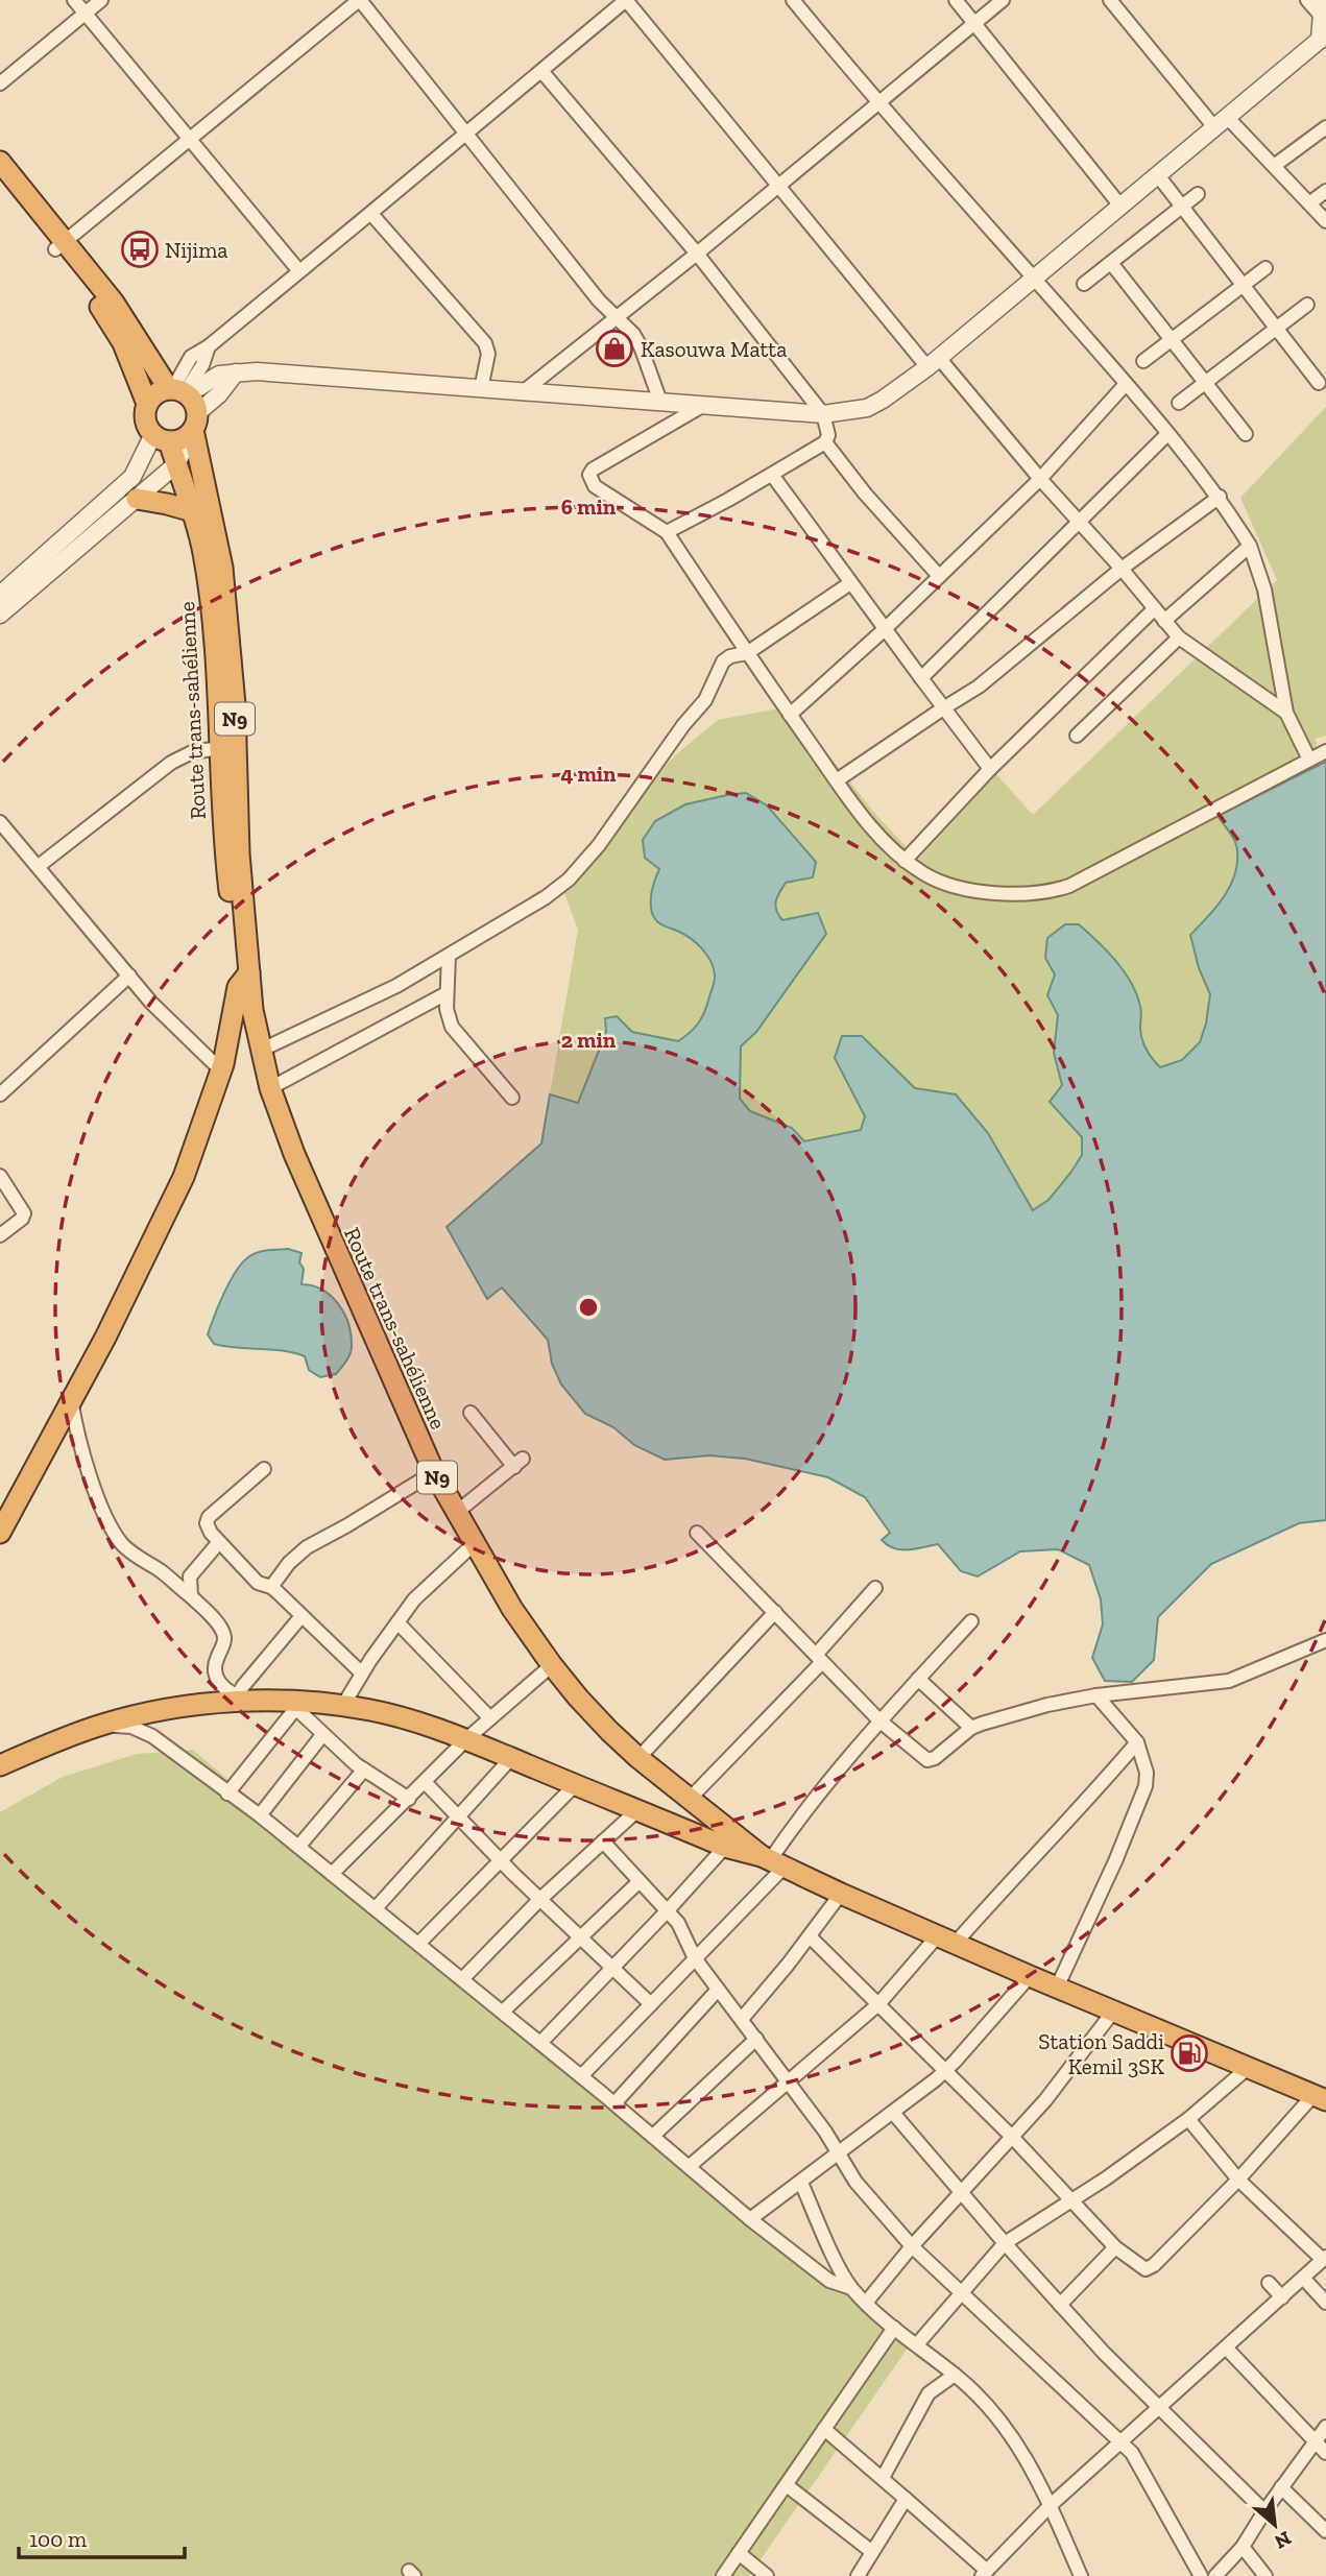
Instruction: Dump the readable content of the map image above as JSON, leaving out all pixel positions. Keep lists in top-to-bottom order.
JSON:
{
  "streets": {
    "highway": ["Route trans-sahélienne", "N9"]
  },
  "crossings": [
    ["Route trans-sahélienne", "N9"]
  ],
  "places": {
    "bus stop": ["Nijima"],
    "shop": ["Kasouwa Matta"],
    "fuel station": ["Station Saddi Kemil 3SK"]
  },
  "scale_bar": "100 m",
  "north": "bottom right",
  "rings": ["6 min", "4 min", "2 min"]
}
